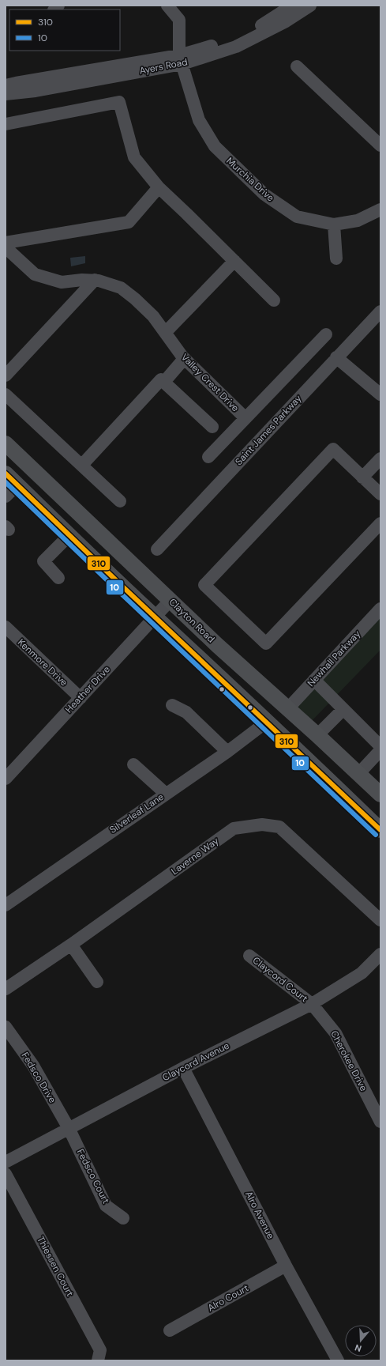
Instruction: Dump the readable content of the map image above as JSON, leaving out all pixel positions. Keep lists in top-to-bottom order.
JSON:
{
  "streets": {
    "main road": ["Clayton Road"],
    "street": [
      "Ayers Road",
      "Murchia Drive",
      "Valley Crest Drive",
      "Saint James Parkway",
      "Newhall Parkway",
      "Kenmore Drive",
      "Heather Drive",
      "Silverleaf Lane",
      "Laverne Way",
      "Claycord Court",
      "Cherokee Drive",
      "Claycord Avenue",
      "Fedsco Drive",
      "Fedsco Court",
      "Alro Avenue",
      "Thiessen Court",
      "Alro Court"
    ]
  },
  "crossings": [
    ["Ayers Road", "Murchia Drive"],
    ["Clayton Road", "Newhall Parkway"],
    ["Clayton Road", "Heather Drive"],
    ["Kenmore Drive", "Heather Drive"],
    ["Claycord Court", "Cherokee Drive"],
    ["Claycord Court", "Claycord Avenue"],
    ["Cherokee Drive", "Claycord Avenue"],
    ["Claycord Avenue", "Fedsco Drive"],
    ["Claycord Avenue", "Fedsco Court"],
    ["Claycord Avenue", "Alro Avenue"],
    ["Fedsco Drive", "Fedsco Court"],
    ["Alro Avenue", "Alro Court"]
  ],
  "lines": ["transit line 310", "transit line 10"],
  "legend": ["310", "10"],
  "north": "bottom"
}
